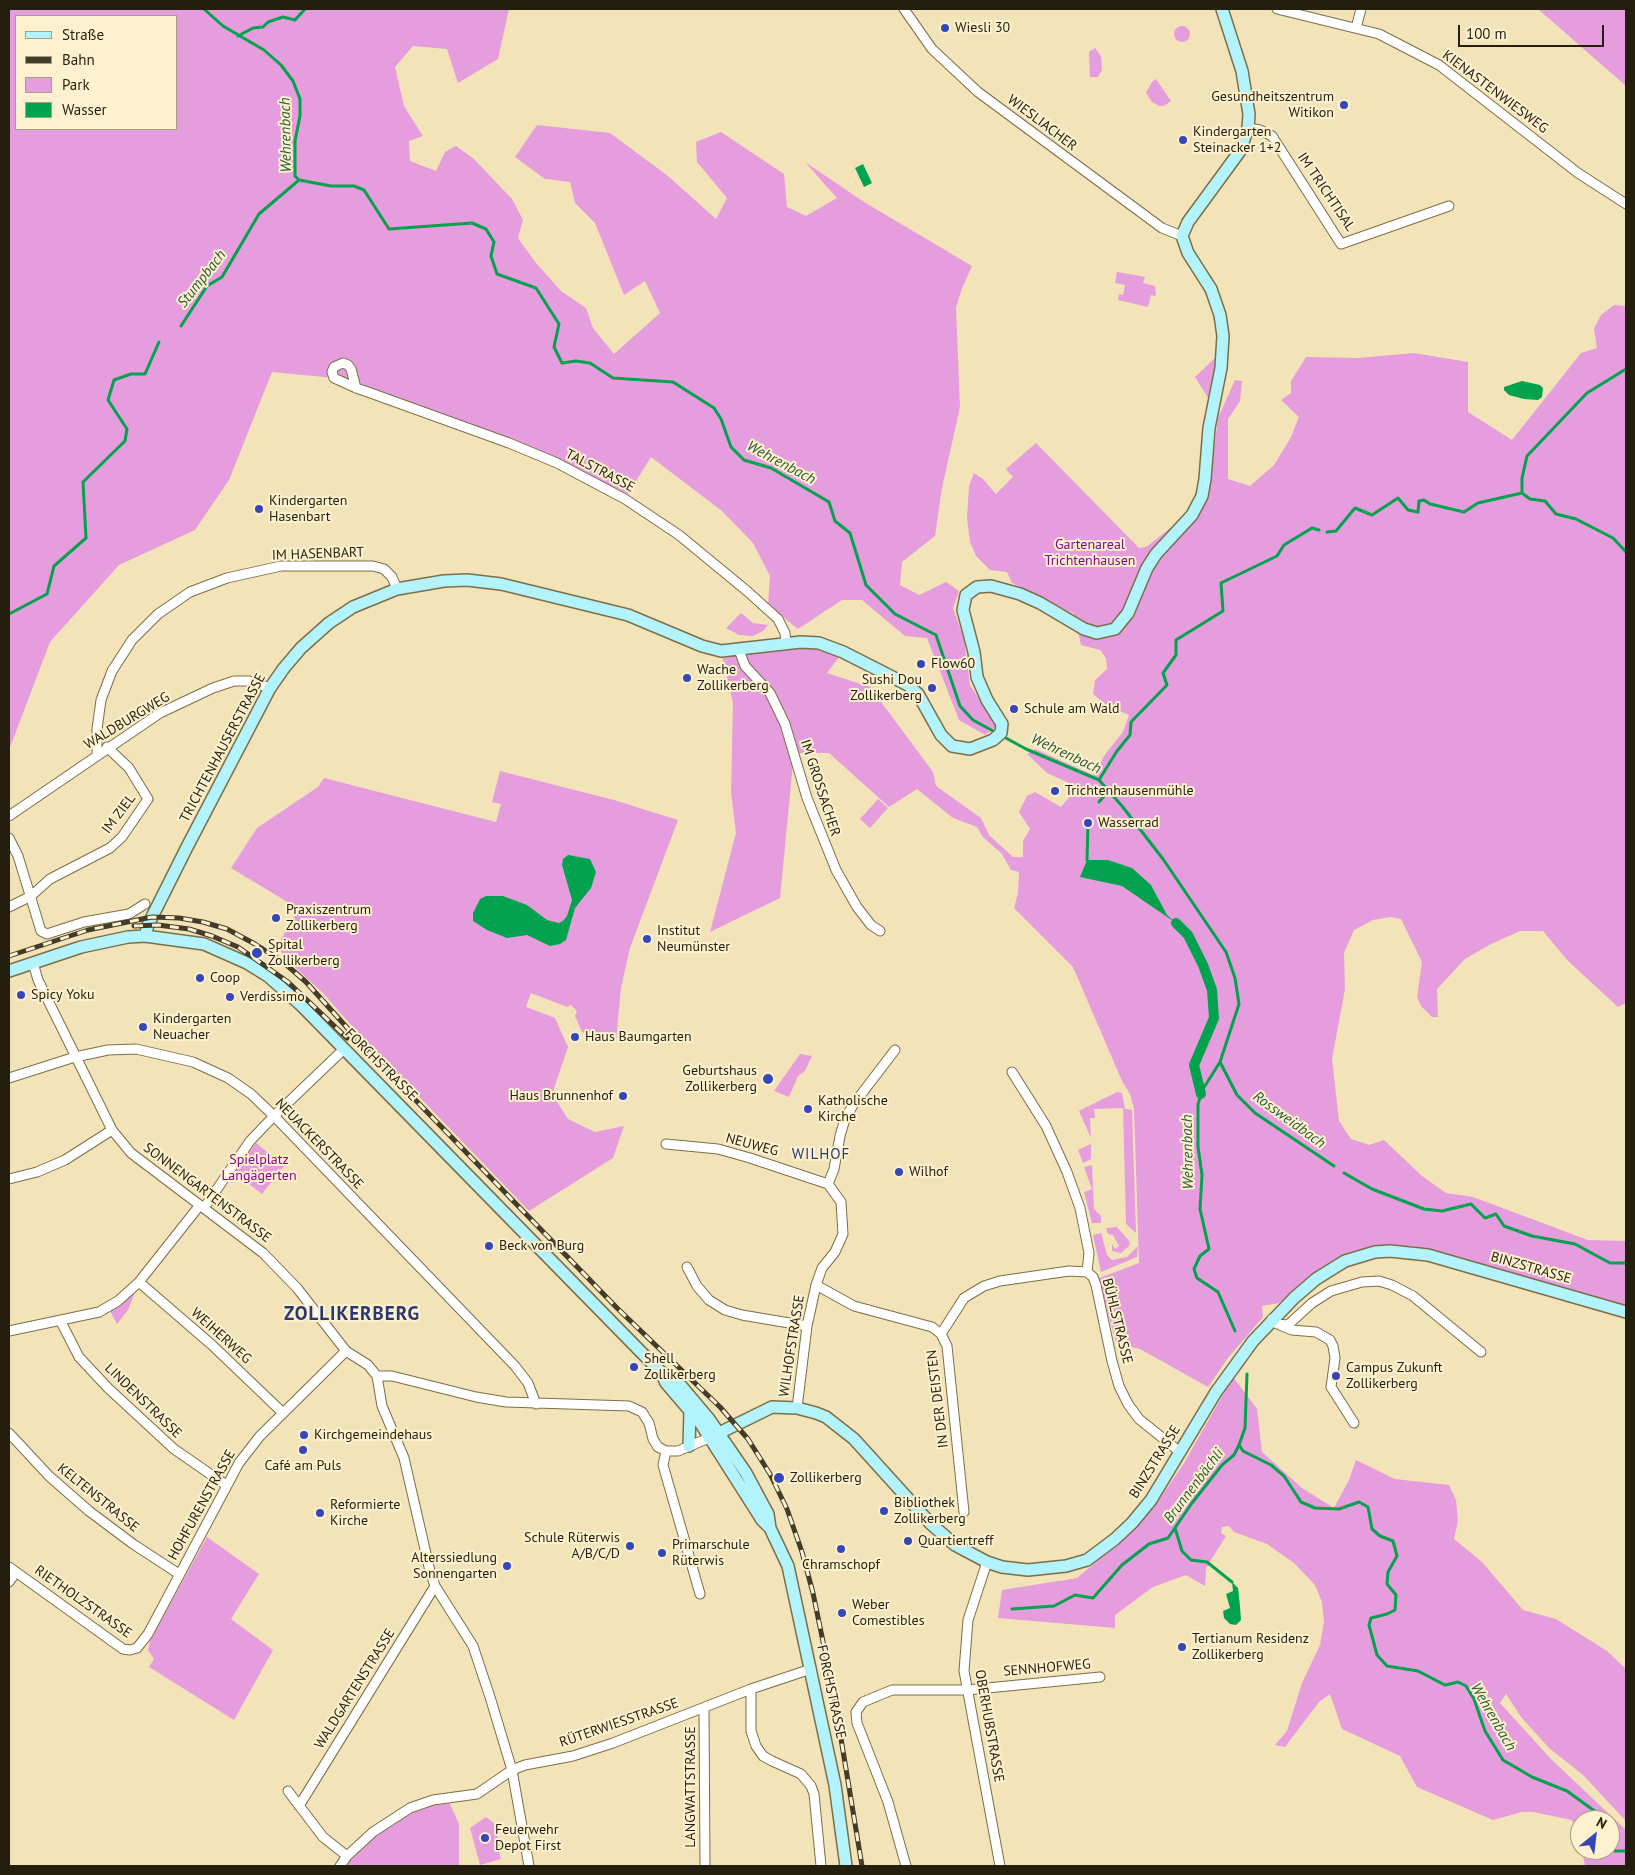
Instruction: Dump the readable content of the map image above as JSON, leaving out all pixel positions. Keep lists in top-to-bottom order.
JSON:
{
  "streets": {
    "main road": ["TRICHTENHAUSERSTRASSE", "FORCHSTRASSE", "BINZSTRASSE"],
    "street": [
      "KIENASTENWIESWEG",
      "WIESLIACHER",
      "IM TRICHTISAL",
      "TALSTRASSE",
      "IM HASENBART",
      "WALDBURGWEG",
      "IM GROSSACHER",
      "IM ZIEL",
      "NEUACKERSTRASSE",
      "NEUWEG",
      "SONNENGARTENSTRASSE",
      "BÜHLSTRASSE",
      "WEIHERWEG",
      "WILHOFSTRASSE",
      "IN DER DEISTEN",
      "LINDENSTRASSE",
      "KELTENSTRASSE",
      "HOHFURENSTRASSE",
      "RIETHOLZSTRASSE",
      "SENNHOFWEG",
      "WALDGARTENSTRASSE",
      "RÜTERWIESSTRASSE",
      "OBERHUBSTRASSE",
      "LANGWATTSTRASSE"
    ]
  },
  "crossings": [
    ["WIESLIACHER", "TRICHTENHAUSERSTRASSE"],
    ["TALSTRASSE", "TRICHTENHAUSERSTRASSE"],
    ["IM HASENBART", "WALDBURGWEG"],
    ["IM HASENBART", "TRICHTENHAUSERSTRASSE"],
    ["WALDBURGWEG", "TRICHTENHAUSERSTRASSE"],
    ["WALDBURGWEG", "IM ZIEL"],
    ["TRICHTENHAUSERSTRASSE", "IM GROSSACHER"],
    ["TRICHTENHAUSERSTRASSE", "FORCHSTRASSE"],
    ["FORCHSTRASSE", "SONNENGARTENSTRASSE"],
    ["FORCHSTRASSE", "BINZSTRASSE"],
    ["FORCHSTRASSE", "RÜTERWIESSTRASSE"],
    ["NEUACKERSTRASSE", "SONNENGARTENSTRASSE"],
    ["NEUWEG", "WILHOFSTRASSE"],
    ["SONNENGARTENSTRASSE", "HOHFURENSTRASSE"],
    ["BINZSTRASSE", "BÜHLSTRASSE"],
    ["BINZSTRASSE", "WILHOFSTRASSE"],
    ["BINZSTRASSE", "OBERHUBSTRASSE"],
    ["BÜHLSTRASSE", "IN DER DEISTEN"],
    ["WEIHERWEG", "HOHFURENSTRASSE"],
    ["LINDENSTRASSE", "HOHFURENSTRASSE"],
    ["KELTENSTRASSE", "HOHFURENSTRASSE"],
    ["HOHFURENSTRASSE", "RIETHOLZSTRASSE"],
    ["SENNHOFWEG", "OBERHUBSTRASSE"],
    ["RÜTERWIESSTRASSE", "LANGWATTSTRASSE"]
  ],
  "districts": ["WILHOF", "ZOLLIKERBERG"],
  "water": [
    "Wehrenbach",
    "Stumpbach",
    "Rossweidbach",
    "Brunnenbächli"
  ],
  "parks": ["Gartenareal Trichtenhausen", "Spielplatz Langägerten"],
  "places": [
    "Wiesli 30",
    "Gesundheitszentrum Witikon",
    "Kindergarten Steinacker 1+2",
    "Kindergarten Hasenbart",
    "Flow60",
    "Wache Zollikerberg",
    "Sushi Dou Zollikerberg",
    "Schule am Wald",
    "Trichtenhausenmühle",
    "Wasserrad",
    "Praxiszentrum Zollikerberg",
    "Institut Neumünster",
    "Spital Zollikerberg",
    "Coop",
    "Spicy Yoku",
    "Verdissimo",
    "Kindergarten Neuacher",
    "Haus Baumgarten",
    "Geburtshaus Zollikerberg",
    "Haus Brunnenhof",
    "Katholische Kirche",
    "Wilhof",
    "Beck von Burg",
    "Shell Zollikerberg",
    "Campus Zukunft Zollikerberg",
    "Kirchgemeindehaus",
    "Café am Puls",
    "Zollikerberg",
    "Bibliothek Zollikerberg",
    "Reformierte Kirche",
    "Quartiertreff",
    "Schule Rüterwis A/B/C/D",
    "Chramschopf",
    "Primarschule Rüterwis",
    "Alterssiedlung Sonnengarten",
    "Weber Comestibles",
    "Tertianum Residenz Zollikerberg",
    "Feuerwehr Depot First"
  ],
  "legend": [
    "Straße",
    "Bahn",
    "Park",
    "Wasser"
  ],
  "scale_bar": "100 m",
  "north": "top right"
}
